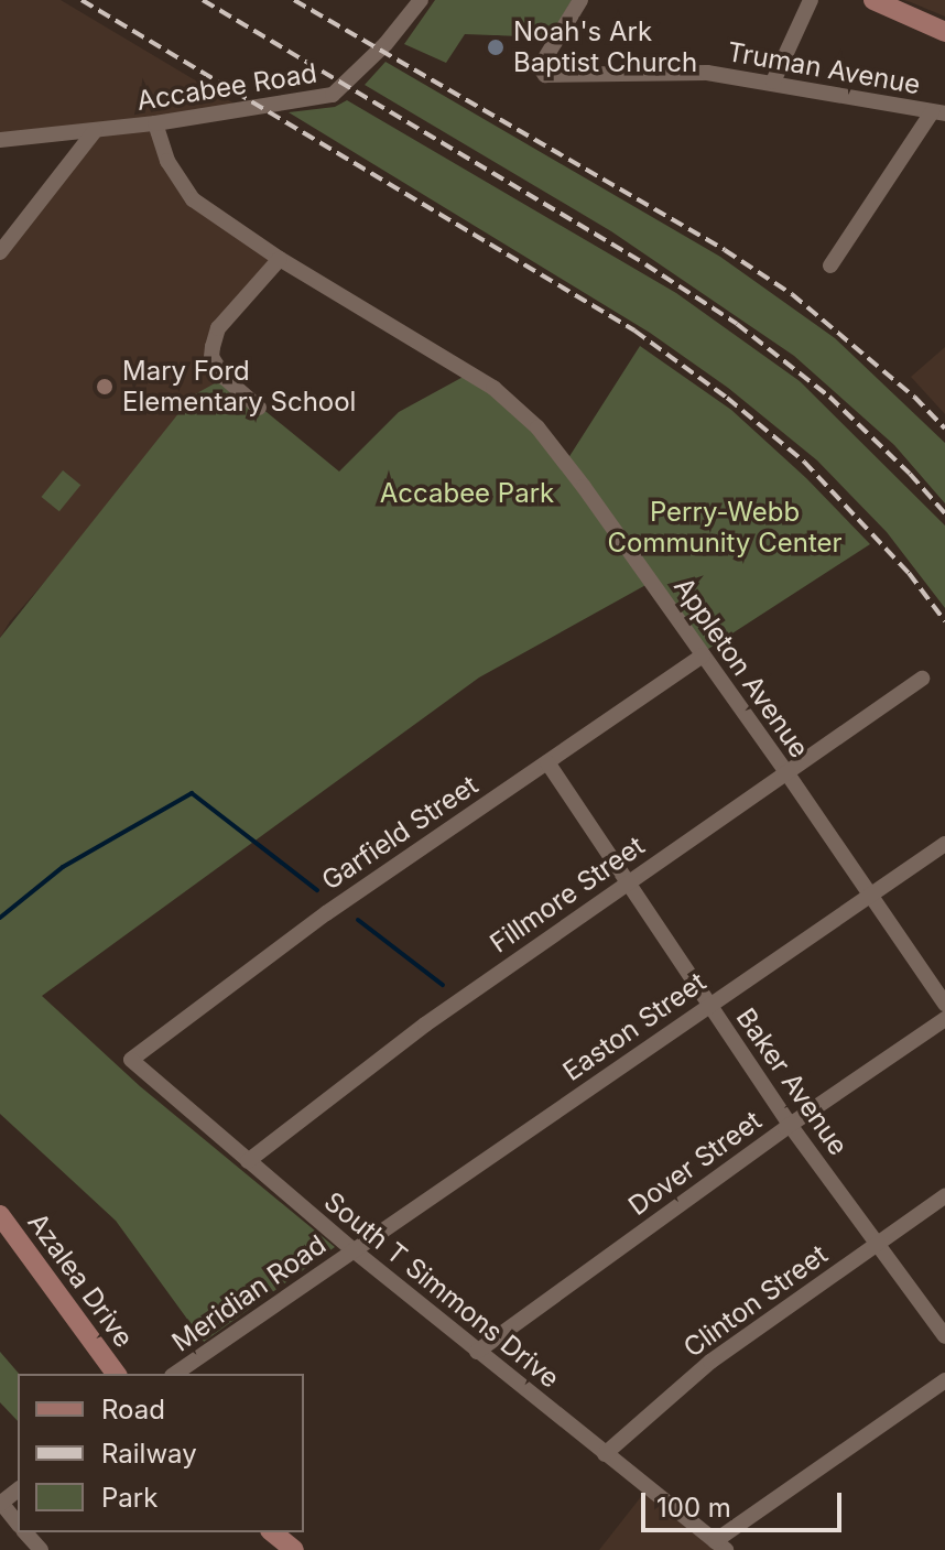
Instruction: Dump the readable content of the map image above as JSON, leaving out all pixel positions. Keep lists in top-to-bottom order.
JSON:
{
  "streets": {
    "street": [
      "Truman Avenue",
      "Accabee Road",
      "Appleton Avenue",
      "Garfield Street",
      "Fillmore Street",
      "Easton Street",
      "Baker Avenue",
      "Dover Street",
      "Azalea Drive",
      "South T Simmons Drive",
      "Meridian Road",
      "Clinton Street"
    ]
  },
  "crossings": [
    ["Accabee Road", "Appleton Avenue"],
    ["Appleton Avenue", "Garfield Street"],
    ["Appleton Avenue", "Fillmore Street"],
    ["Appleton Avenue", "Easton Street"],
    ["Garfield Street", "Baker Avenue"],
    ["Garfield Street", "South T Simmons Drive"],
    ["Fillmore Street", "Baker Avenue"],
    ["Fillmore Street", "South T Simmons Drive"],
    ["Easton Street", "Baker Avenue"],
    ["Easton Street", "South T Simmons Drive"],
    ["Easton Street", "Meridian Road"],
    ["Baker Avenue", "Dover Street"],
    ["Baker Avenue", "Clinton Street"],
    ["Dover Street", "South T Simmons Drive"],
    ["South T Simmons Drive", "Meridian Road"],
    ["South T Simmons Drive", "Clinton Street"]
  ],
  "parks": ["Accabee Park", "Perry-Webb Community Center"],
  "places": ["Noah's Ark Baptist Church", "Mary Ford Elementary School"],
  "legend": ["Road", "Railway", "Park"],
  "scale_bar": "100 m"
}
